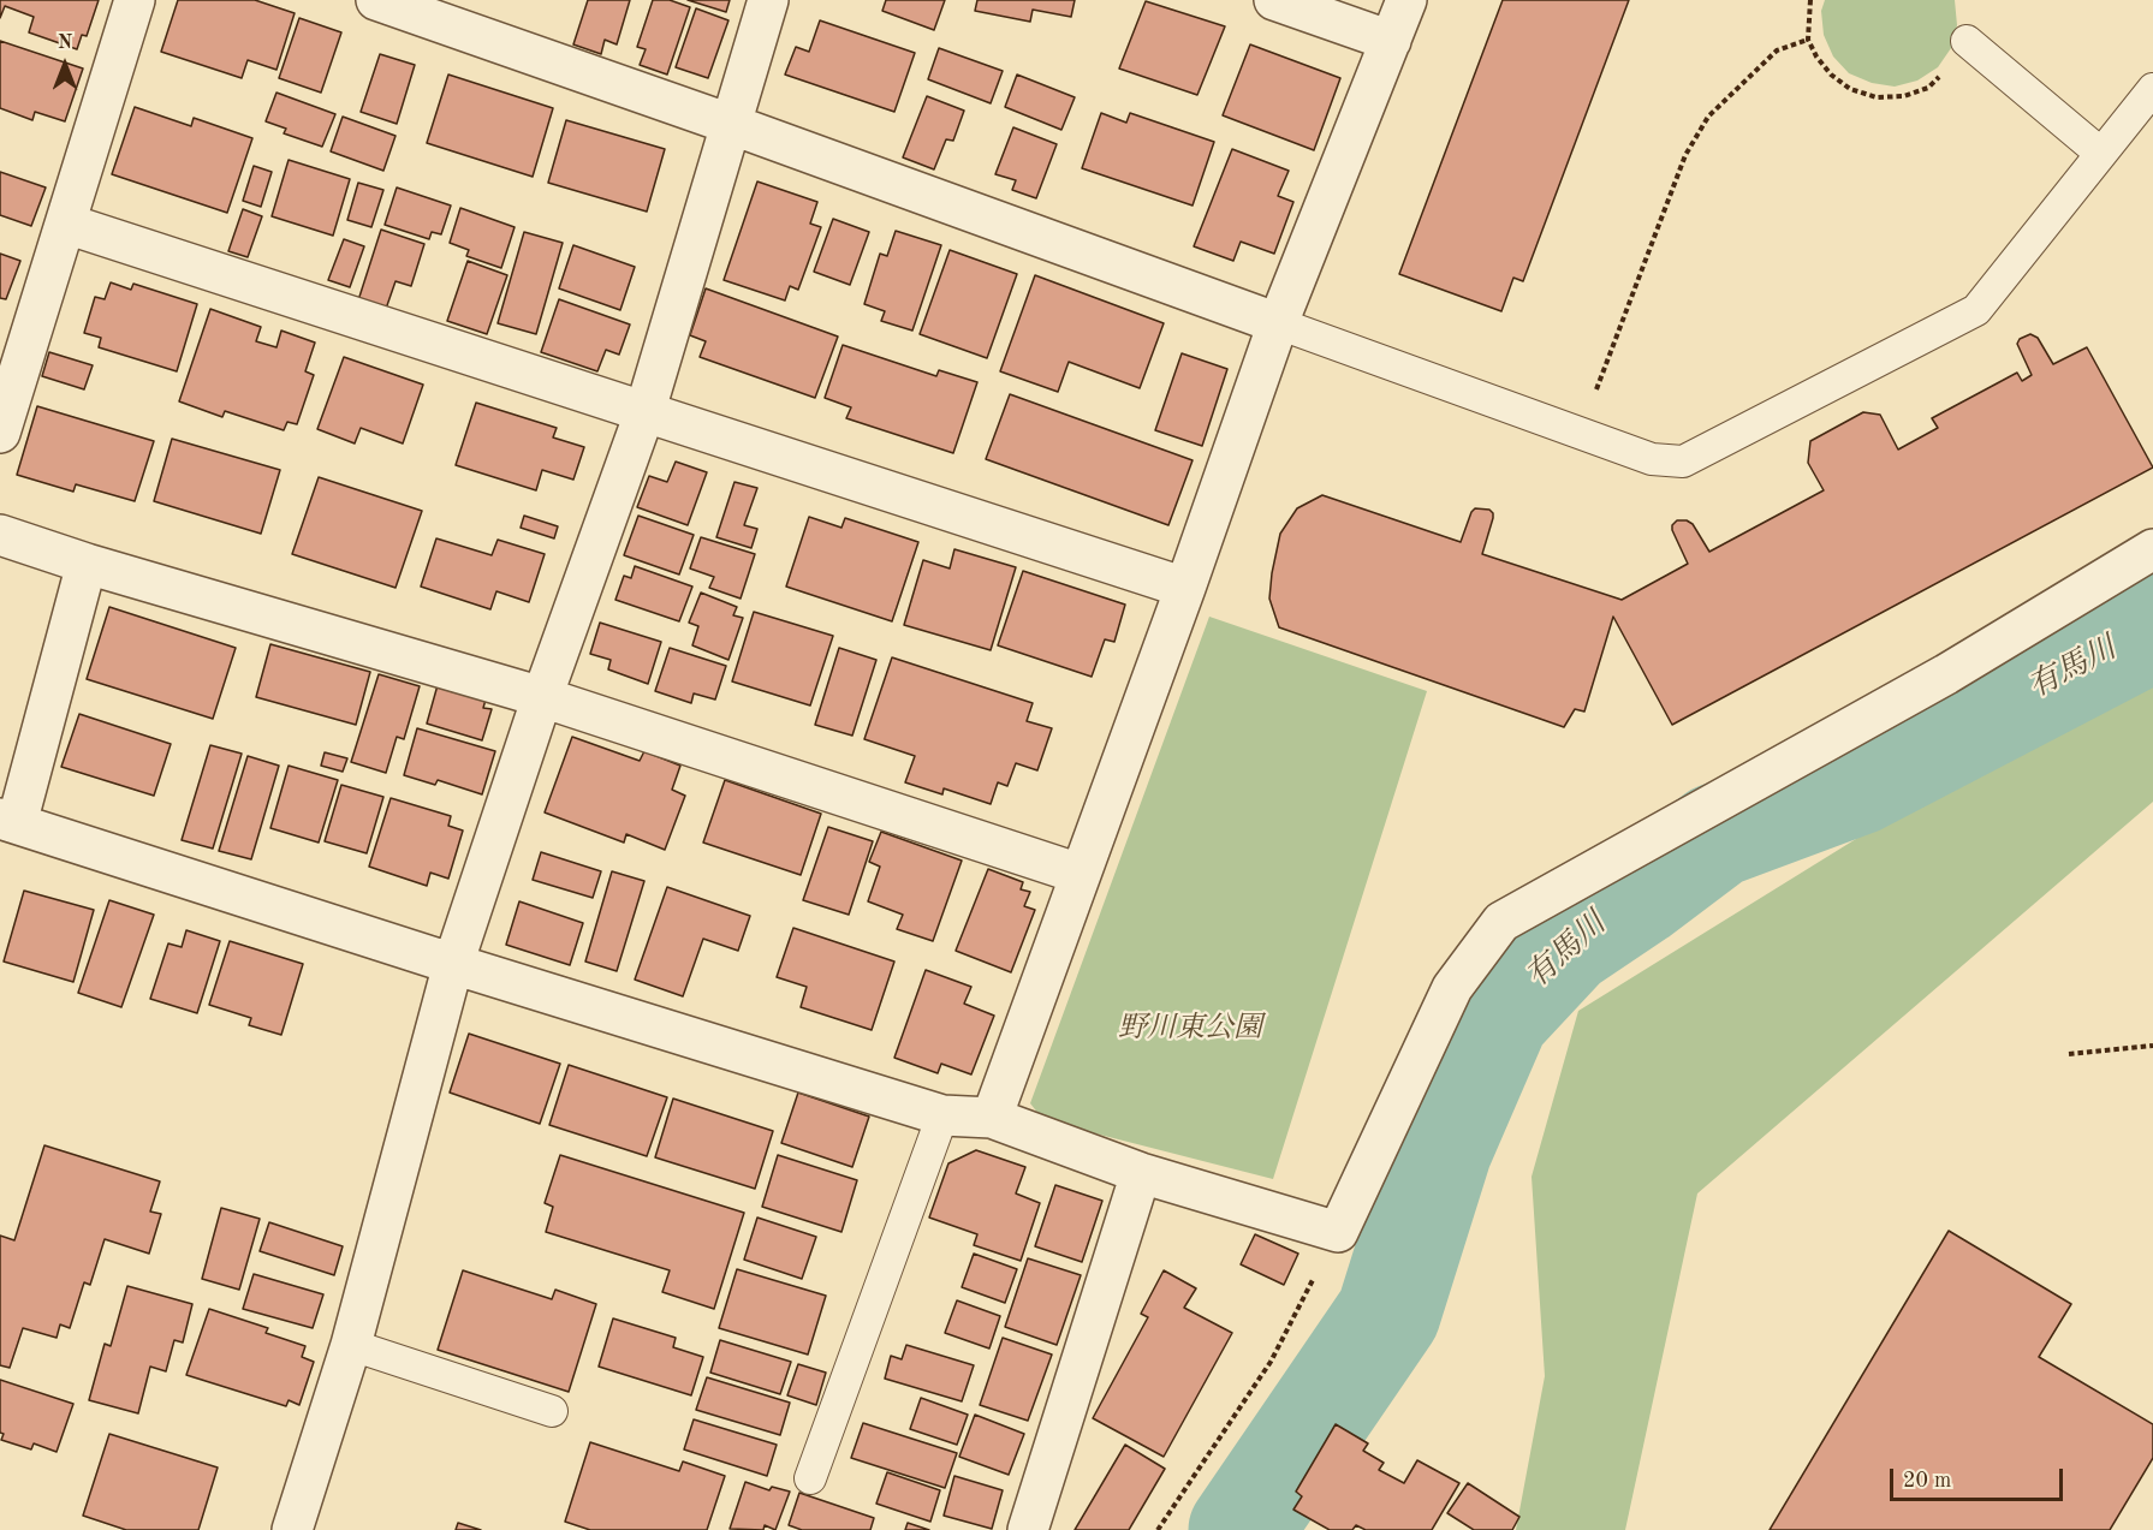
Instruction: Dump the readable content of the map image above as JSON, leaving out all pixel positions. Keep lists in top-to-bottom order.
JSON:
{
  "water": ["有馬川"],
  "parks": ["野川東公園"],
  "scale_bar": "20 m",
  "north": "top"
}
